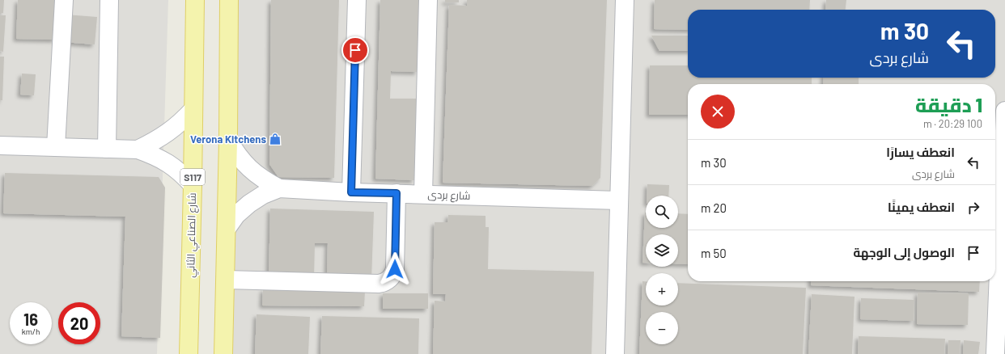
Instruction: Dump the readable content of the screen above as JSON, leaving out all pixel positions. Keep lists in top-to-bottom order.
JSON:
{
  "streets": {
    "main road": ["S117", "شارع الصناعي الثاني"],
    "street": ["شارع بردى"]
  },
  "places": {
    "shop": ["Verona Kitchens"]
  },
  "page": {
    "turn": ["30 m", "شارع بردى"],
    "heading": ["1 دقيقة", "100 m · 20:29"],
    "list": [
      {
        "name": "انعطف يسارًا",
        "note": "شارع بردى",
        "value": "30 m"
      },
      {
        "name": "انعطف يمينًا",
        "value": "20 m"
      },
      {
        "name": "الوصول إلى الوجهة",
        "value": "50 m"
      }
    ],
    "map_buttons": ["+", "−"],
    "speed": "16 km/h",
    "limit": "20"
  }
}
